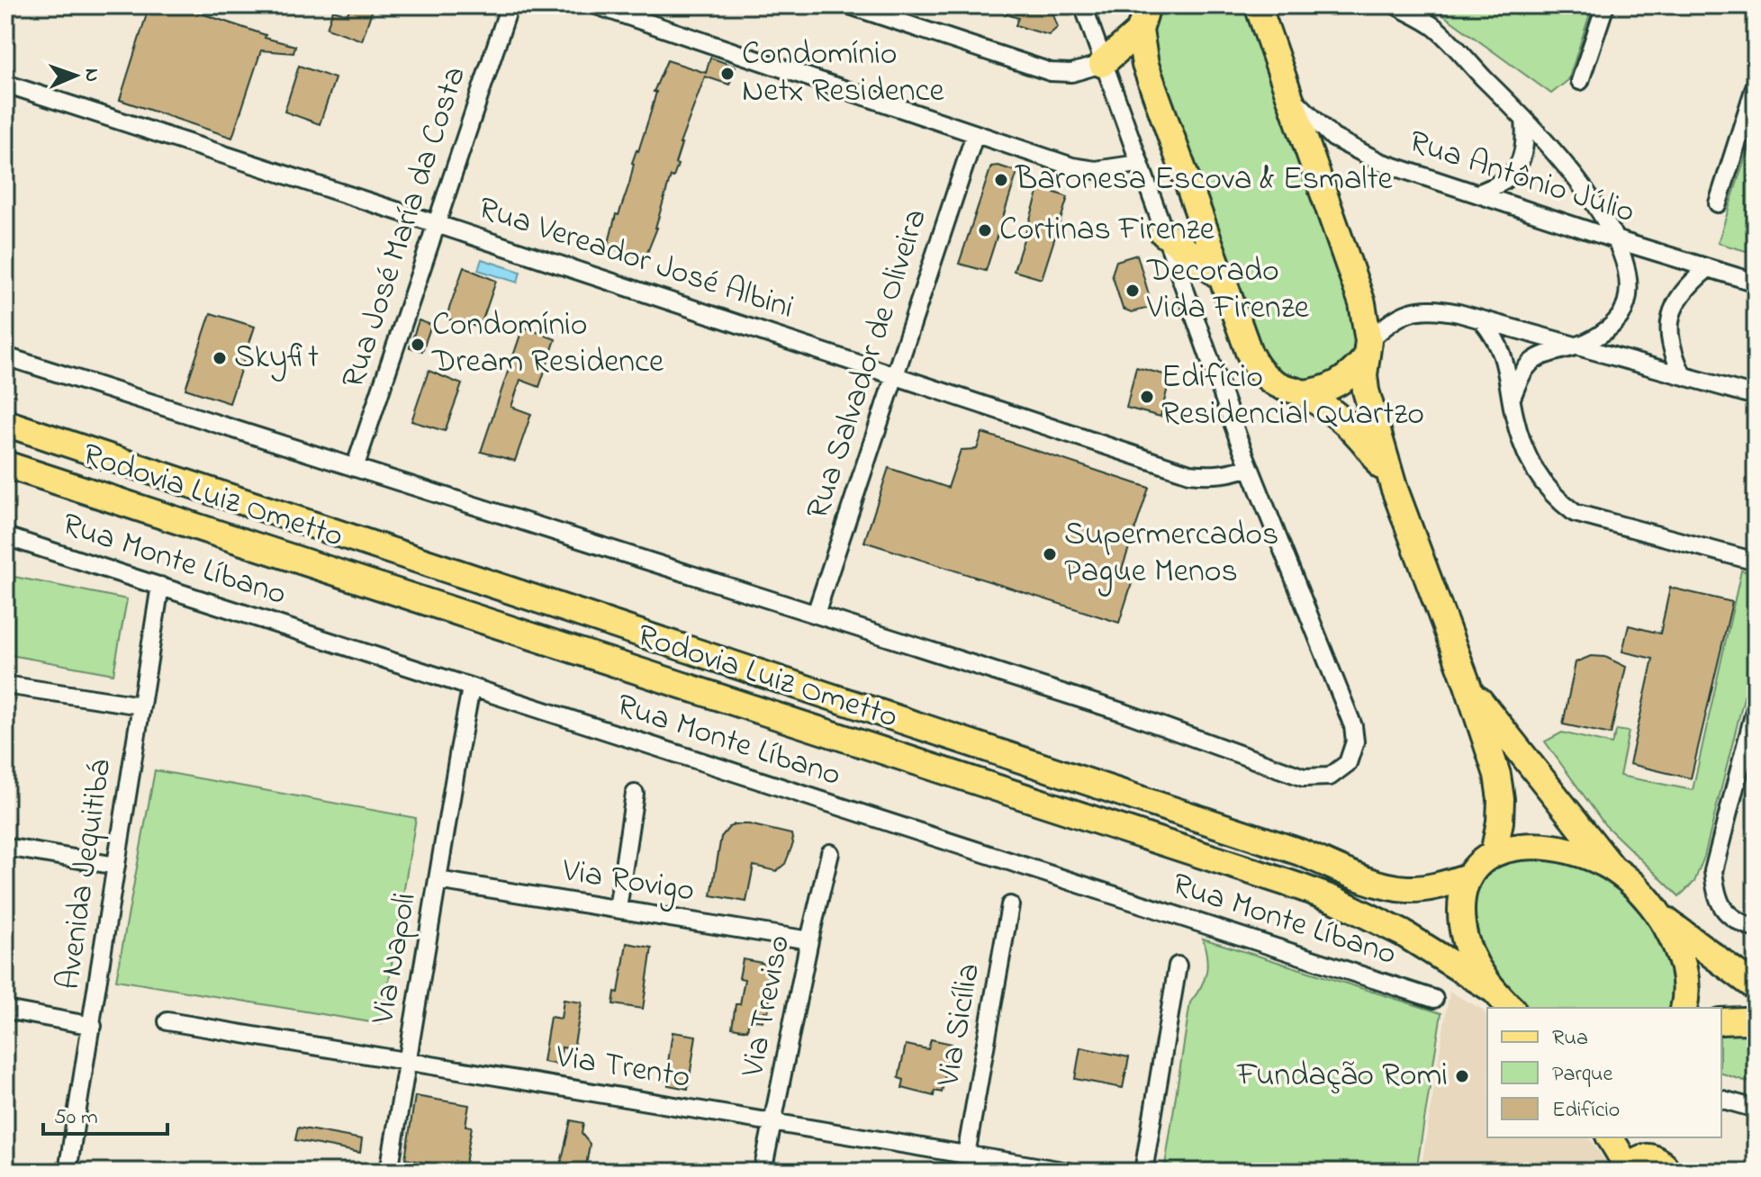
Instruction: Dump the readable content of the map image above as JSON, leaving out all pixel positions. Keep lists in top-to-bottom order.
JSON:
{
  "streets": {
    "main road": ["Rodovia Luiz Ometto"],
    "street": [
      "Rua Antônio Júlio",
      "Rua José María da Costa",
      "Rua Vereador José Albini",
      "Rua Salvador de Oliveira",
      "Rua Monte Líbano",
      "Avenida Jequitibá",
      "Via Rovigo",
      "Via Napoli",
      "Via Treviso",
      "Via Sicília",
      "Via Trento"
    ]
  },
  "crossings": [
    ["Rua José María da Costa", "Rua Vereador José Albini"],
    ["Rua Vereador José Albini", "Rua Salvador de Oliveira"],
    ["Rua Monte Líbano", "Avenida Jequitibá"],
    ["Rua Monte Líbano", "Via Napoli"],
    ["Via Rovigo", "Via Napoli"],
    ["Via Rovigo", "Via Treviso"],
    ["Via Napoli", "Via Trento"],
    ["Via Treviso", "Via Trento"],
    ["Via Sicília", "Via Trento"]
  ],
  "places": [
    "Condomínio Netx Residence",
    "Baronesa Escova & Esmalte",
    "Cortinas Firenze",
    "Decorado Vida Firenze",
    "Condomínio Dream Residence",
    "Skyfit",
    "Edifício Residencial Quartzo",
    "Supermercados Pague Menos",
    "Fundação Romi"
  ],
  "legend": ["Rua", "Parque", "Edifício"],
  "scale_bar": "50 m",
  "north": "right"
}
